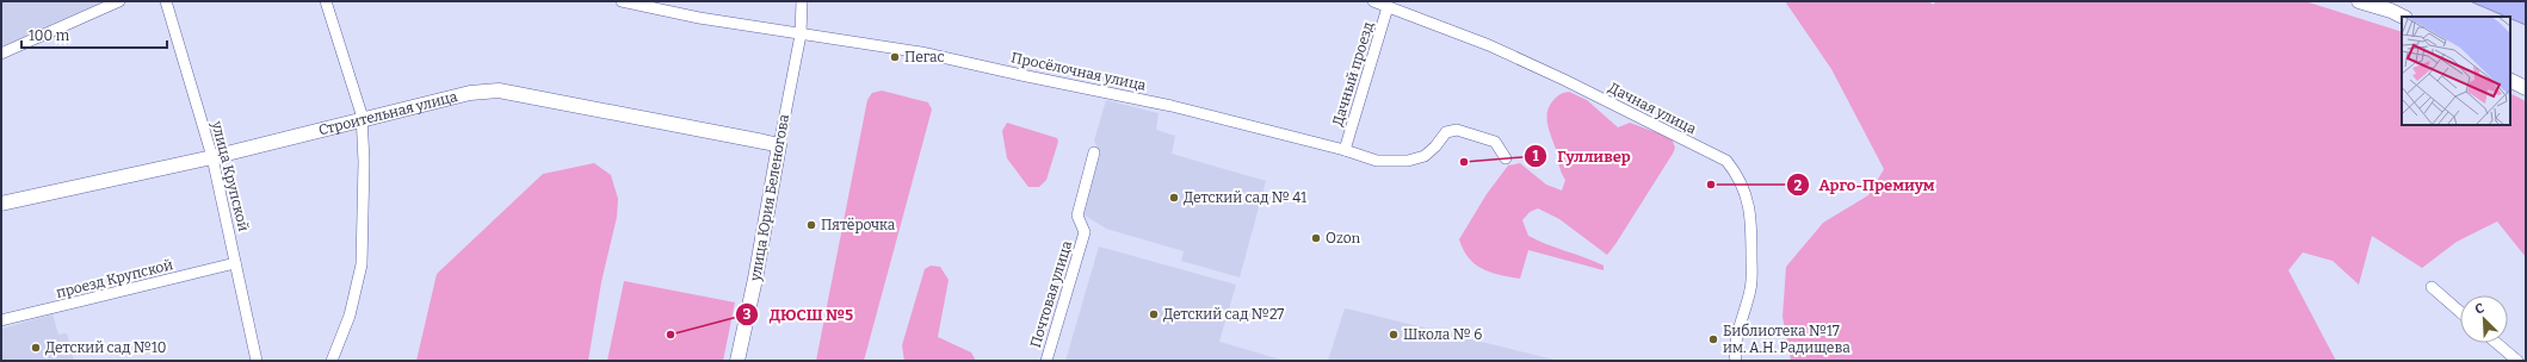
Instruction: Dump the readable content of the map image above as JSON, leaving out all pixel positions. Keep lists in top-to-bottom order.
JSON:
{
  "streets": {
    "street": [
      "Просёлочная улица",
      "Дачный проезд",
      "Дачная улица",
      "Строительная улица",
      "улица Крупской",
      "улица Юрия Беленогова",
      "проезд Крупской",
      "Почтовая улица"
    ]
  },
  "crossings": [
    ["Просёлочная улица", "Дачный проезд"],
    ["Просёлочная улица", "улица Юрия Беленогова"],
    ["Дачный проезд", "Дачная улица"],
    ["Строительная улица", "улица Крупской"],
    ["Строительная улица", "улица Юрия Беленогова"],
    ["улица Крупской", "проезд Крупской"]
  ],
  "places": [
    "Пегас",
    "Гулливер",
    "Арго-Премиум",
    "Детский сад № 41",
    "Пятёрочка",
    "Ozon",
    "Детский сад №27",
    "ДЮСШ №5",
    "Школа № 6",
    "Библиотека №17 им. А.Н. Радищева",
    "Детский сад №10"
  ],
  "scale_bar": "100 m",
  "north": "top left"
}
